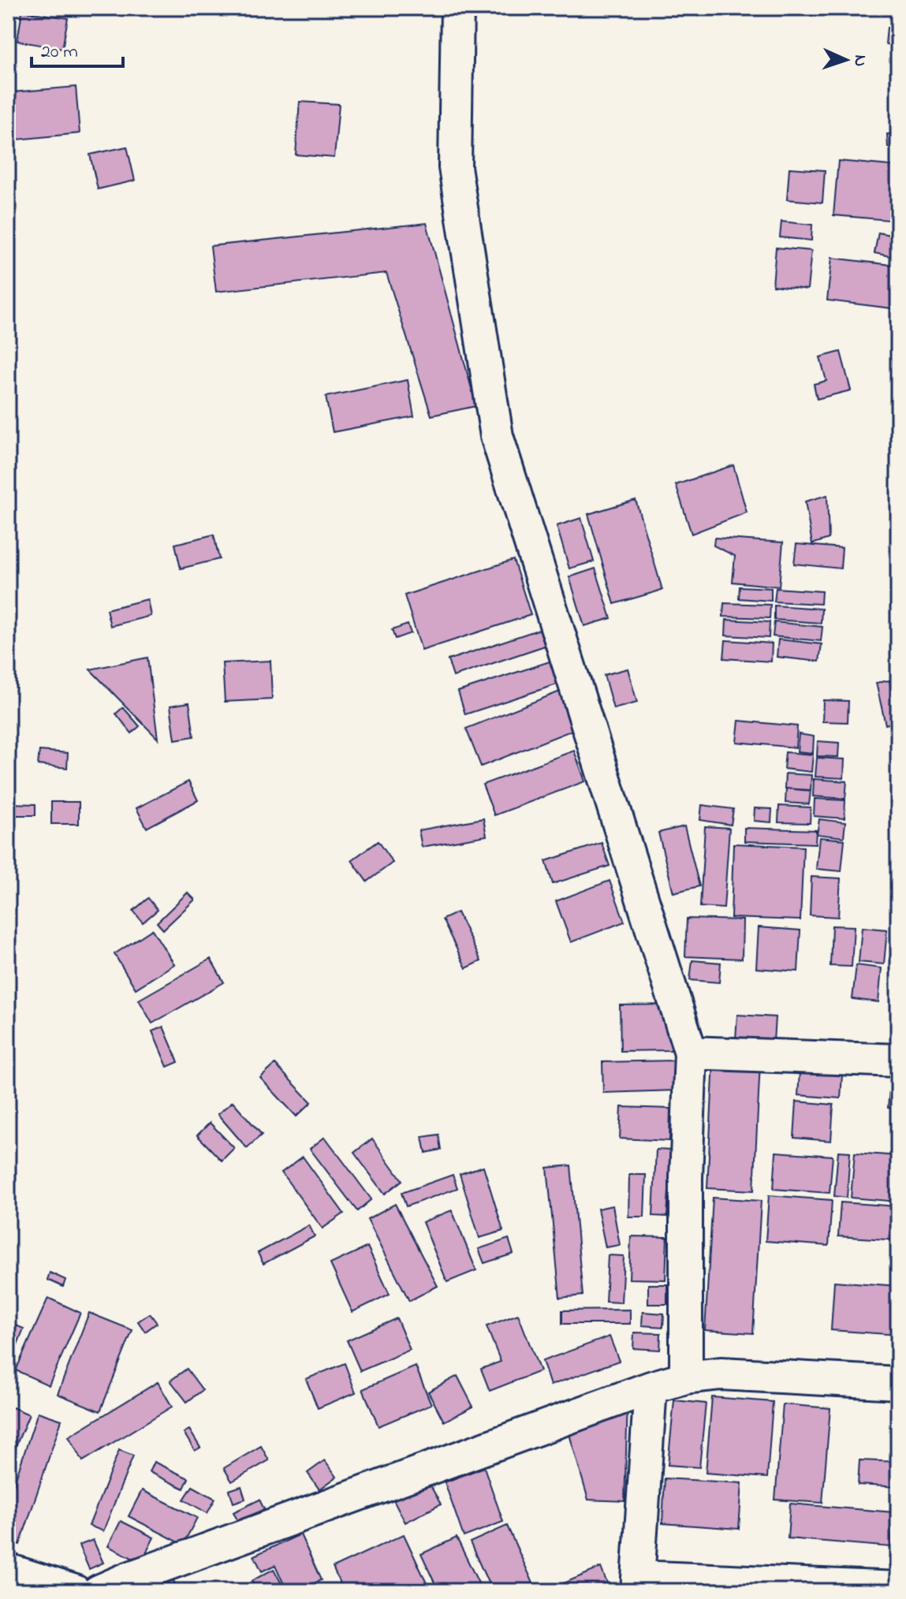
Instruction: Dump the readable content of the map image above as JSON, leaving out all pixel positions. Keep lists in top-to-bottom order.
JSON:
{
  "scale_bar": "20 m",
  "north": "right"
}
